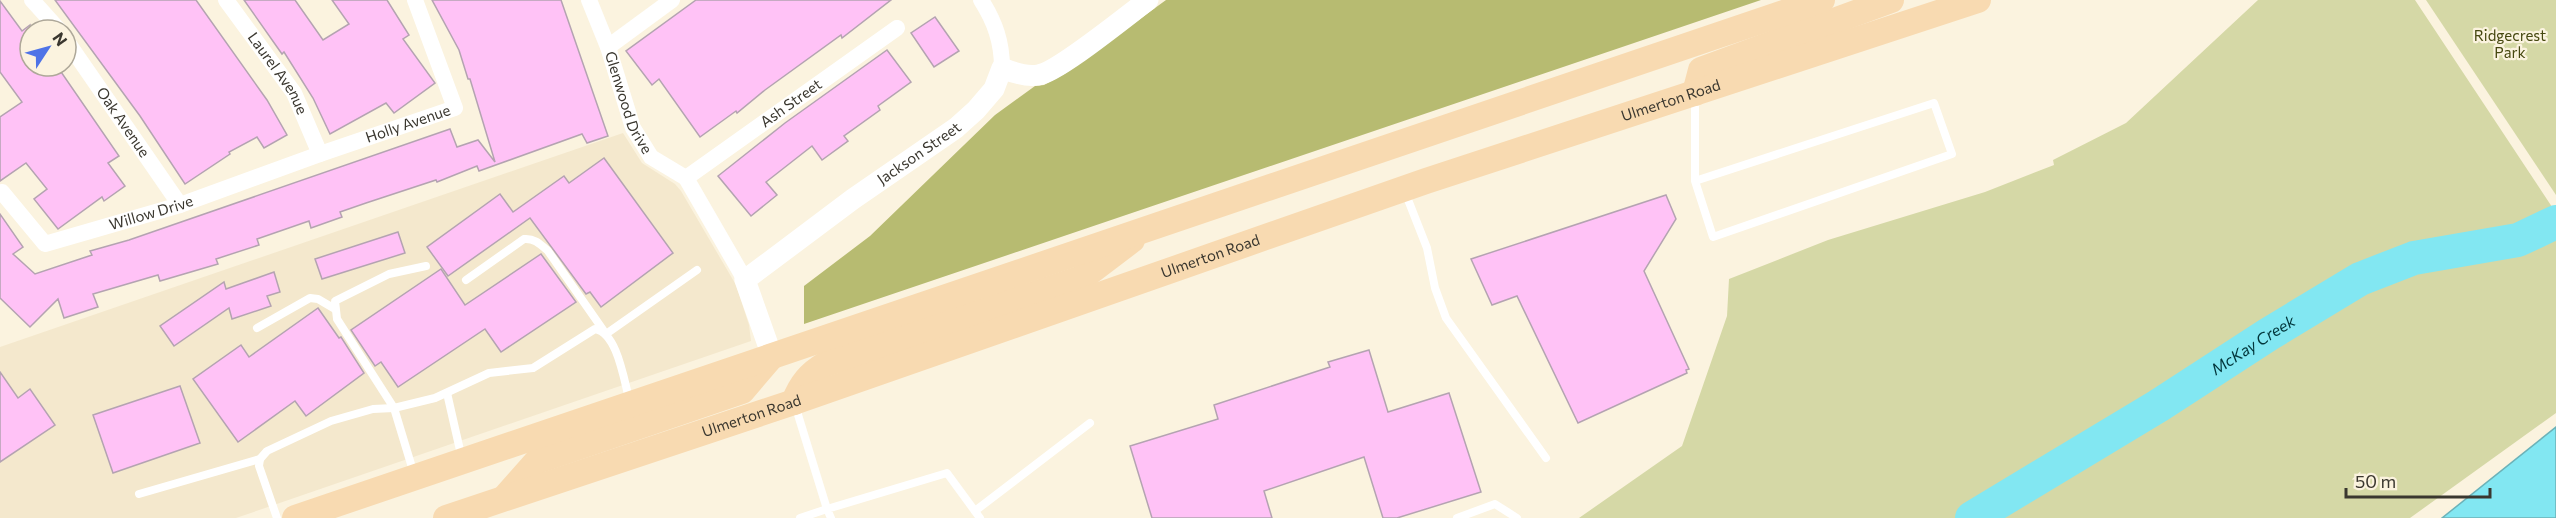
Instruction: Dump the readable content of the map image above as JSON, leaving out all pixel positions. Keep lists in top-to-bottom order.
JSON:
{
  "streets": {
    "main road": ["Ulmerton Road"],
    "street": [
      "Laurel Avenue",
      "Glenwood Drive",
      "Ash Street",
      "Oak Avenue",
      "Holly Avenue",
      "Jackson Street",
      "Willow Drive"
    ]
  },
  "crossings": [
    ["Laurel Avenue", "Holly Avenue"],
    ["Laurel Avenue", "Willow Drive"],
    ["Glenwood Drive", "Ash Street"],
    ["Glenwood Drive", "Jackson Street"],
    ["Oak Avenue", "Willow Drive"],
    ["Holly Avenue", "Willow Drive"]
  ],
  "water": ["McKay Creek"],
  "parks": ["Ridgecrest Park"],
  "scale_bar": "50 m",
  "north": "top right"
}
